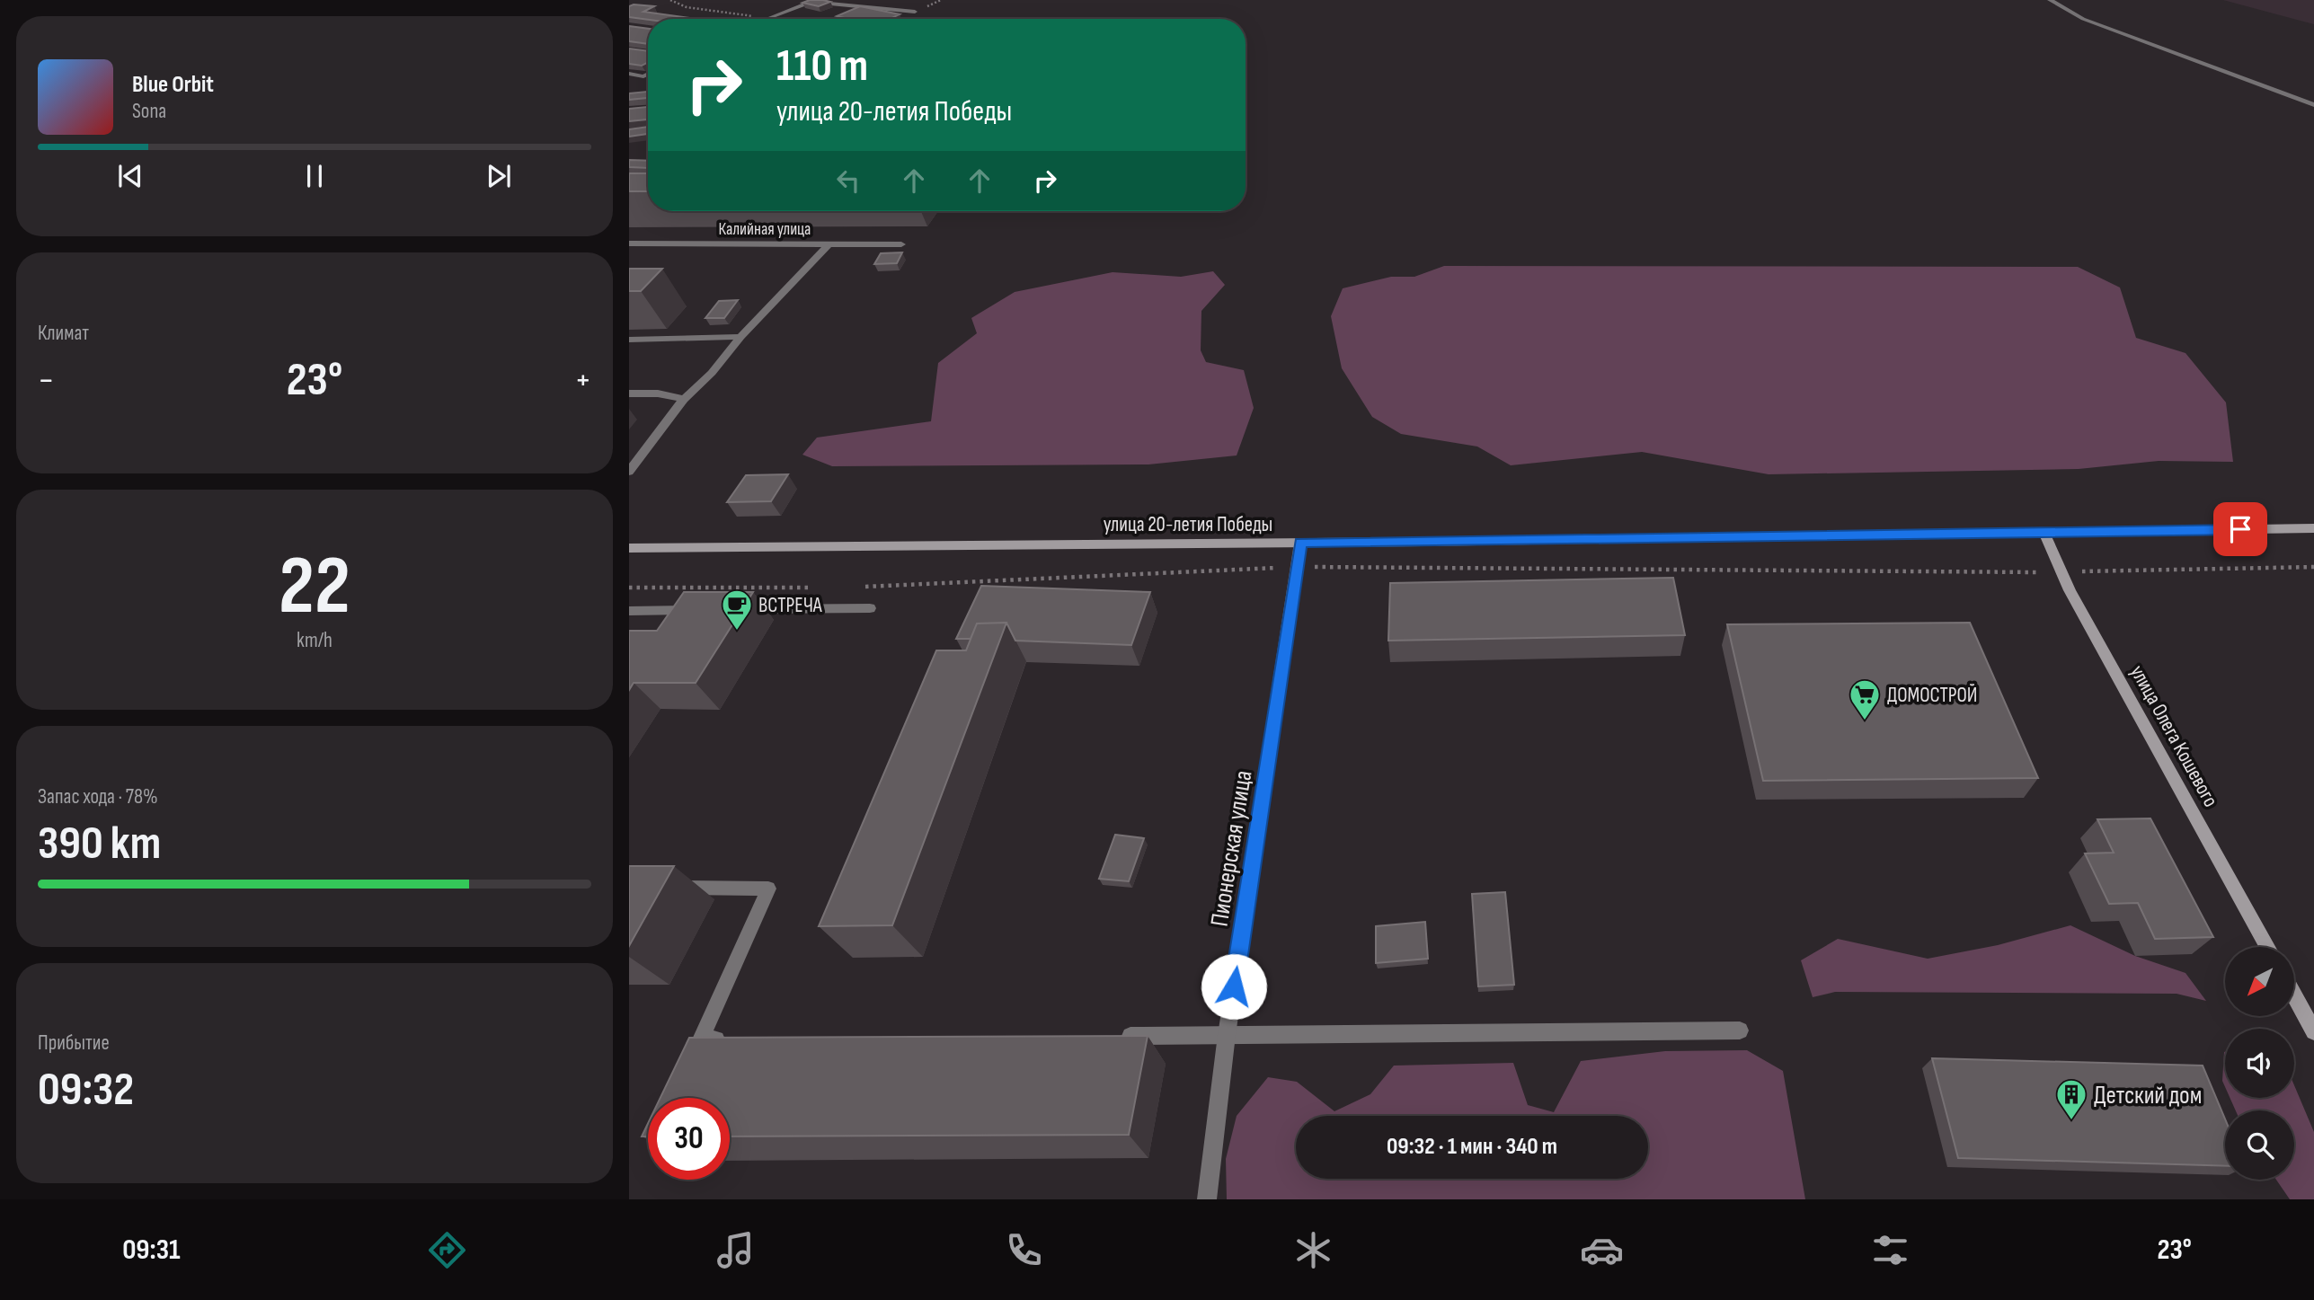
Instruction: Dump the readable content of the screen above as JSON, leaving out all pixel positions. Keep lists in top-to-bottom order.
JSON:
{
  "streets": {
    "main road": ["улица 20-летия Победы", "улица Олега Кошевого"],
    "street": ["Калийная улица", "Пионерская улица"]
  },
  "crossings": [
    ["улица 20-летия Победы", "улица Олега Кошевого"],
    ["улица 20-летия Победы", "Пионерская улица"]
  ],
  "places": {
    "cafe": ["ВСТРЕЧА"],
    "supermarket": ["ДОМОСТРОЙ"],
    "building": ["Детский дом"]
  },
  "north": "bottom left",
  "page": {
    "turn": ["110 m", "улица 20-летия Победы"],
    "song": ["Blue Orbit", "Sona"],
    "tile": [
      "Климат",
      ["22", "km/h"],
      ["Запас хода · 78%", "390 km"],
      ["Прибытие", "09:32"]
    ],
    "heat": ["−", "23°", "+"],
    "limit": "30",
    "trip": "09:32 · 1 мин · 340 m",
    "tabs": ["09:31", "23°"]
  }
}
